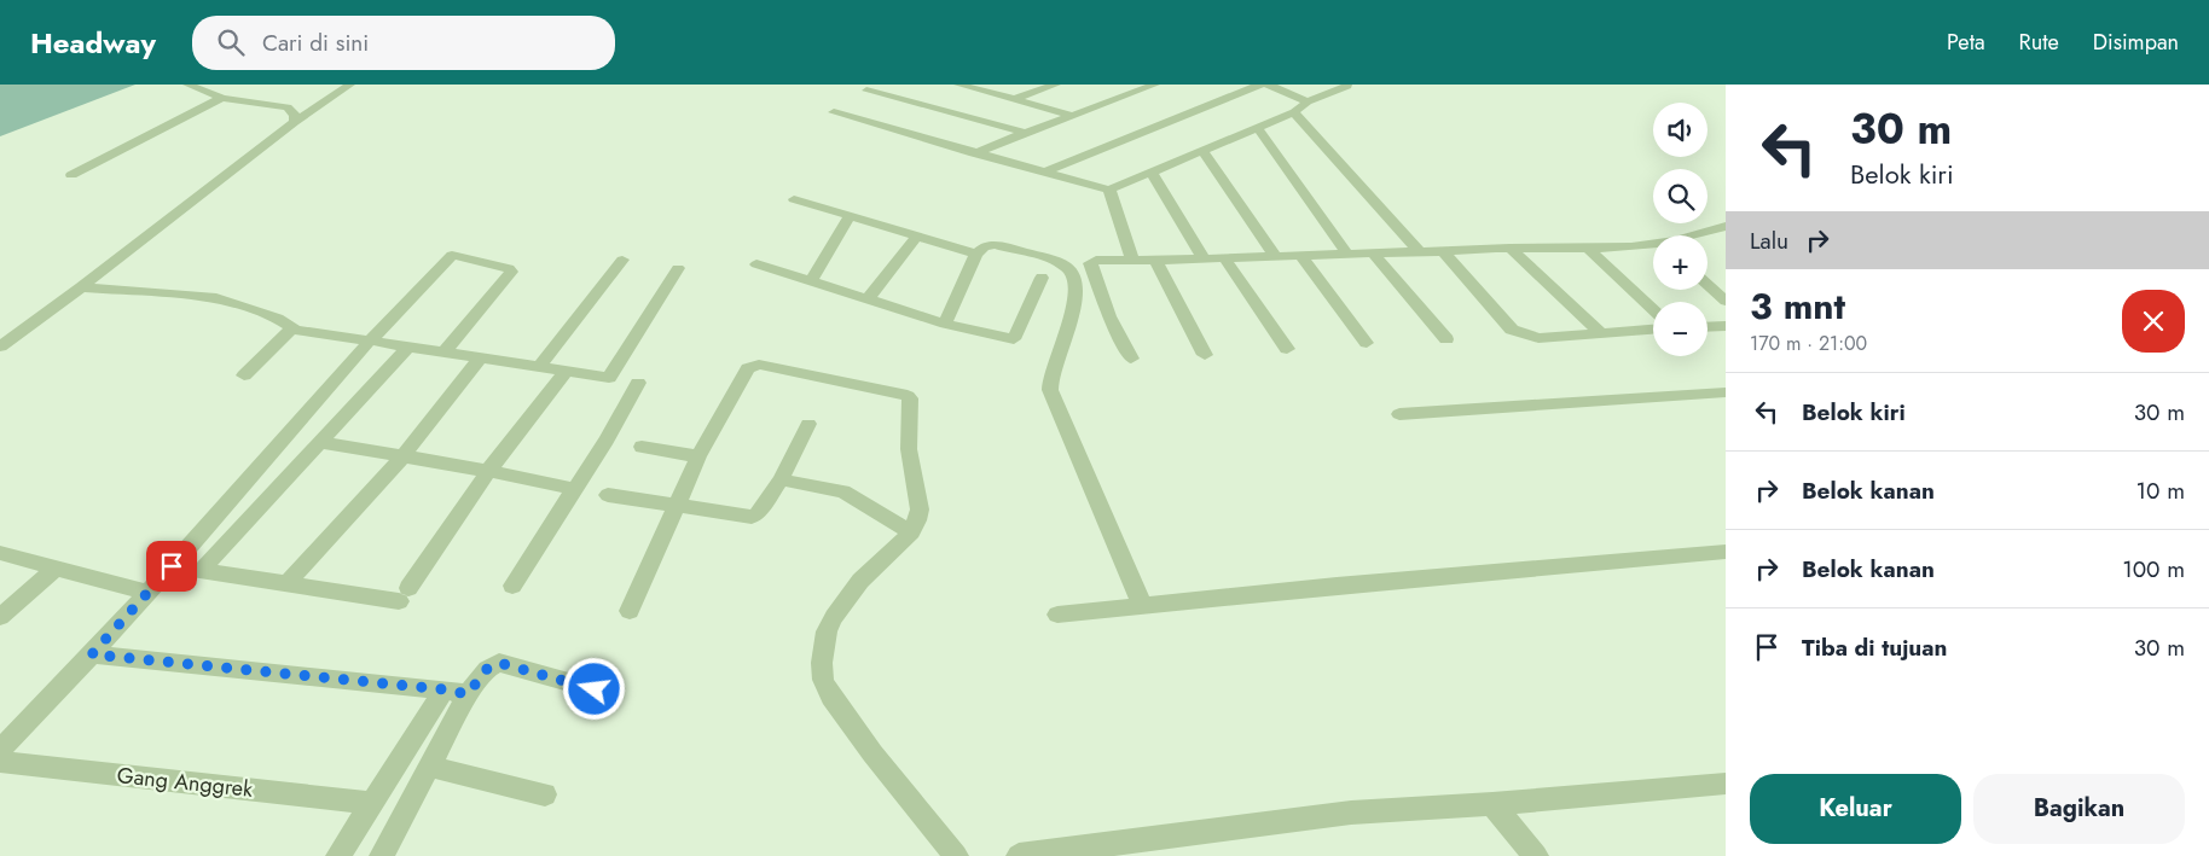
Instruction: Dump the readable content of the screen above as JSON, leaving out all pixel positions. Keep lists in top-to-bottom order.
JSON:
{
  "streets": {
    "street": ["Gang Anggrek"]
  },
  "page": {
    "header": "Headway",
    "search": "Cari di sini",
    "nav": ["Peta", "Rute", "Disimpan"],
    "turn": ["30 m", "Belok kiri"],
    "map_buttons": ["+", "−"],
    "then": "Lalu",
    "heading": ["3 mnt", "170 m · 21:00"],
    "list": [
      {
        "name": "Belok kiri",
        "value": "30 m"
      },
      {
        "name": "Belok kanan",
        "value": "10 m"
      },
      {
        "name": "Belok kanan",
        "value": "100 m"
      },
      {
        "name": "Tiba di tujuan",
        "value": "30 m"
      }
    ],
    "buttons": ["Keluar", "Bagikan"]
  }
}
